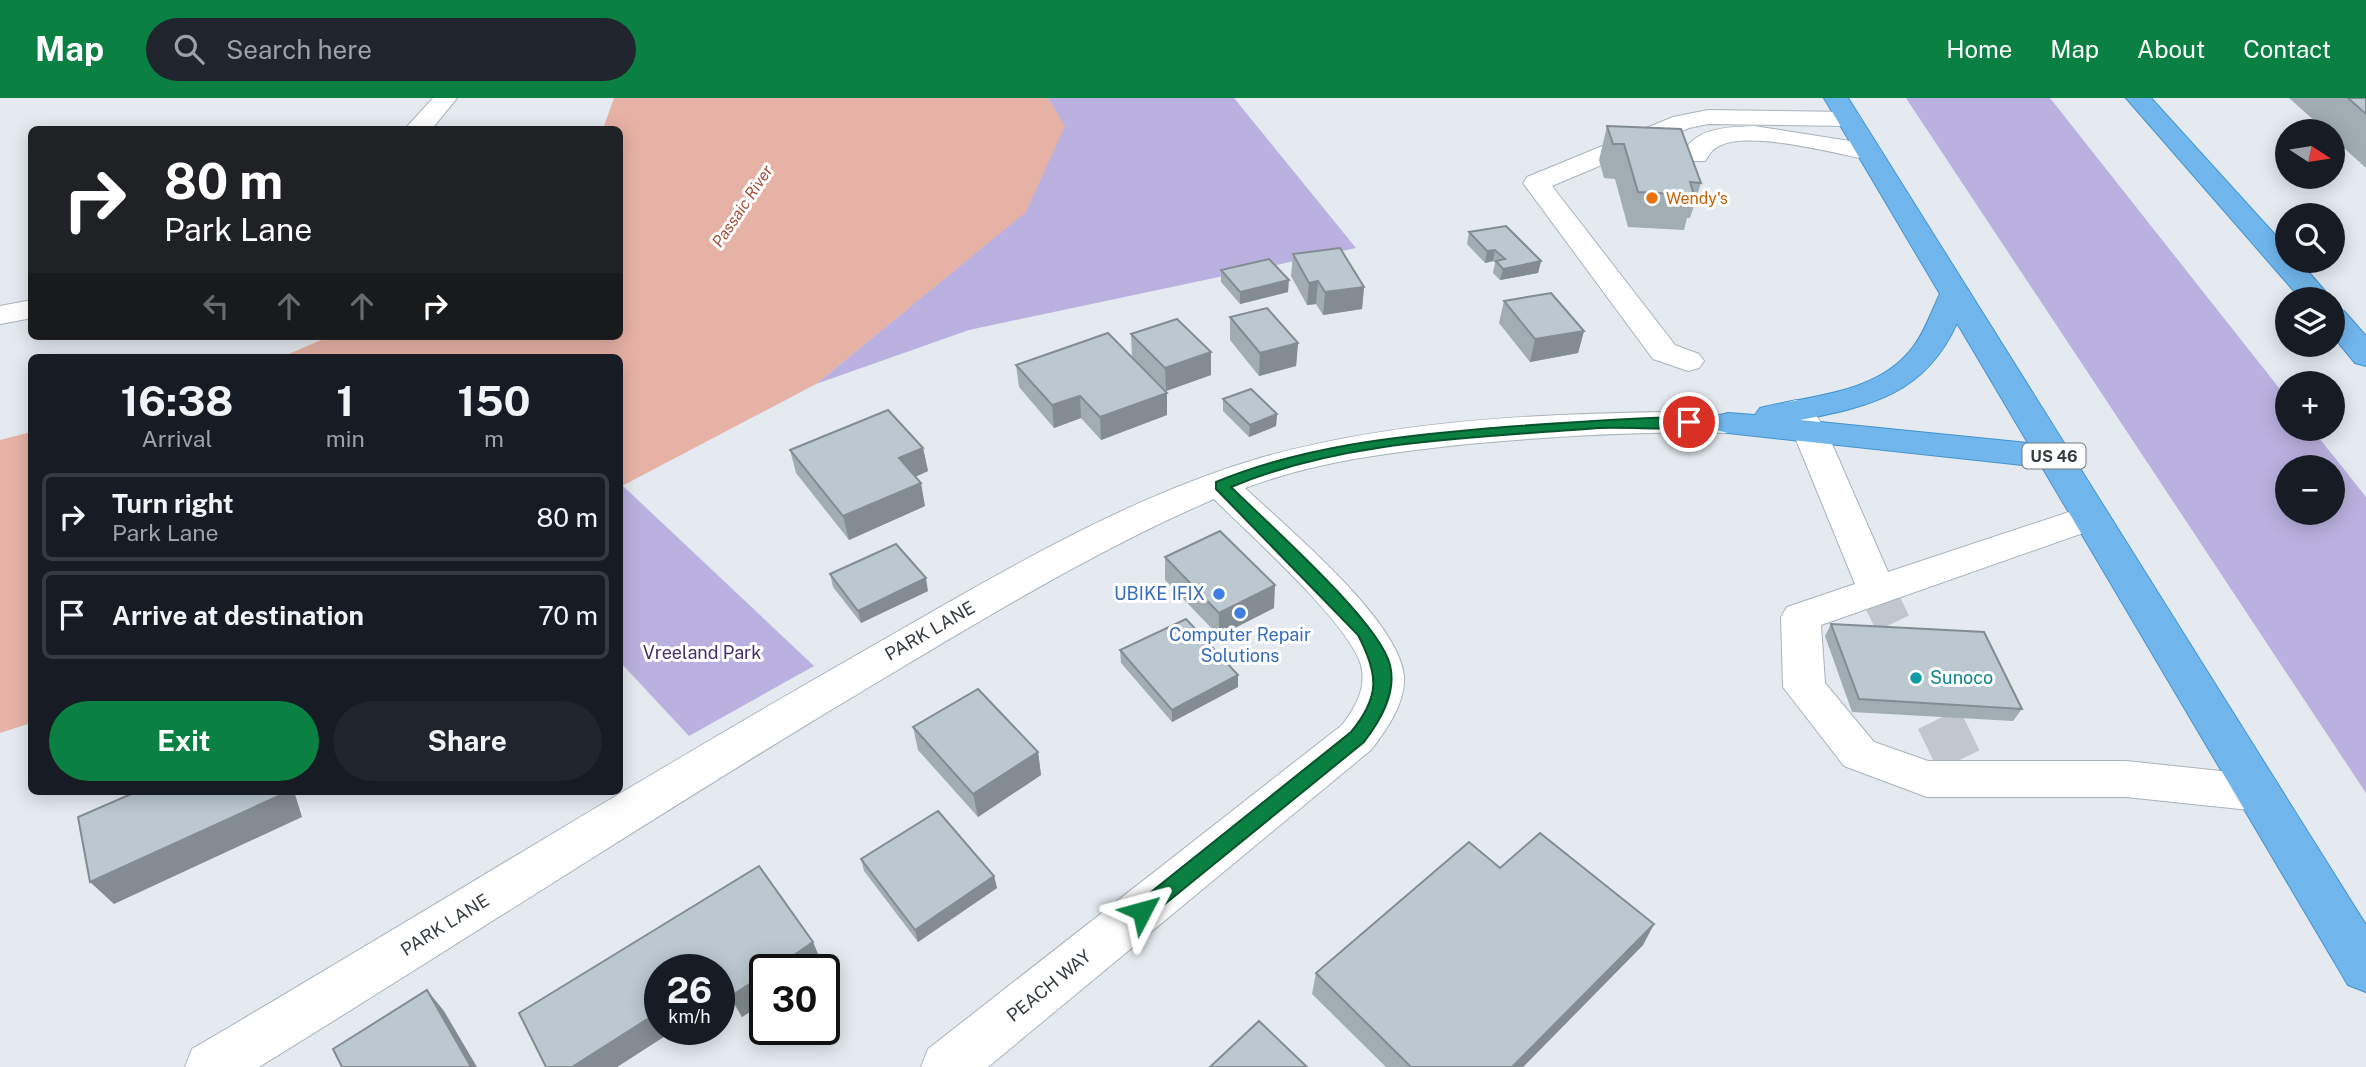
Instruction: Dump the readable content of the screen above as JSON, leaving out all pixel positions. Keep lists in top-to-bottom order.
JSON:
{
  "streets": {
    "highway": ["US 46"],
    "street": ["PARK LANE", "PEACH WAY"]
  },
  "crossings": [
    ["PARK LANE", "PEACH WAY"]
  ],
  "water": ["Passaic River"],
  "parks": ["Vreeland Park"],
  "places": [
    "Wendy's",
    "UBIKE IFIX",
    "Computer Repair Solutions",
    "Sunoco"
  ],
  "north": "right",
  "page": {
    "header": "Map",
    "search": "Search here",
    "nav": [
      "Home",
      "Map",
      "About",
      "Contact"
    ],
    "map_buttons": ["+", "−"],
    "turn": ["80 m", "Park Lane"],
    "eta": [
      "16:38",
      "Arrival",
      "1",
      "min",
      "150",
      "m"
    ],
    "list": [
      {
        "name": "Turn right",
        "note": "Park Lane",
        "value": "80 m"
      },
      {
        "name": "Arrive at destination",
        "value": "70 m"
      }
    ],
    "buttons": ["Exit", "Share"],
    "speed": "26 km/h",
    "limit": "30"
  }
}
